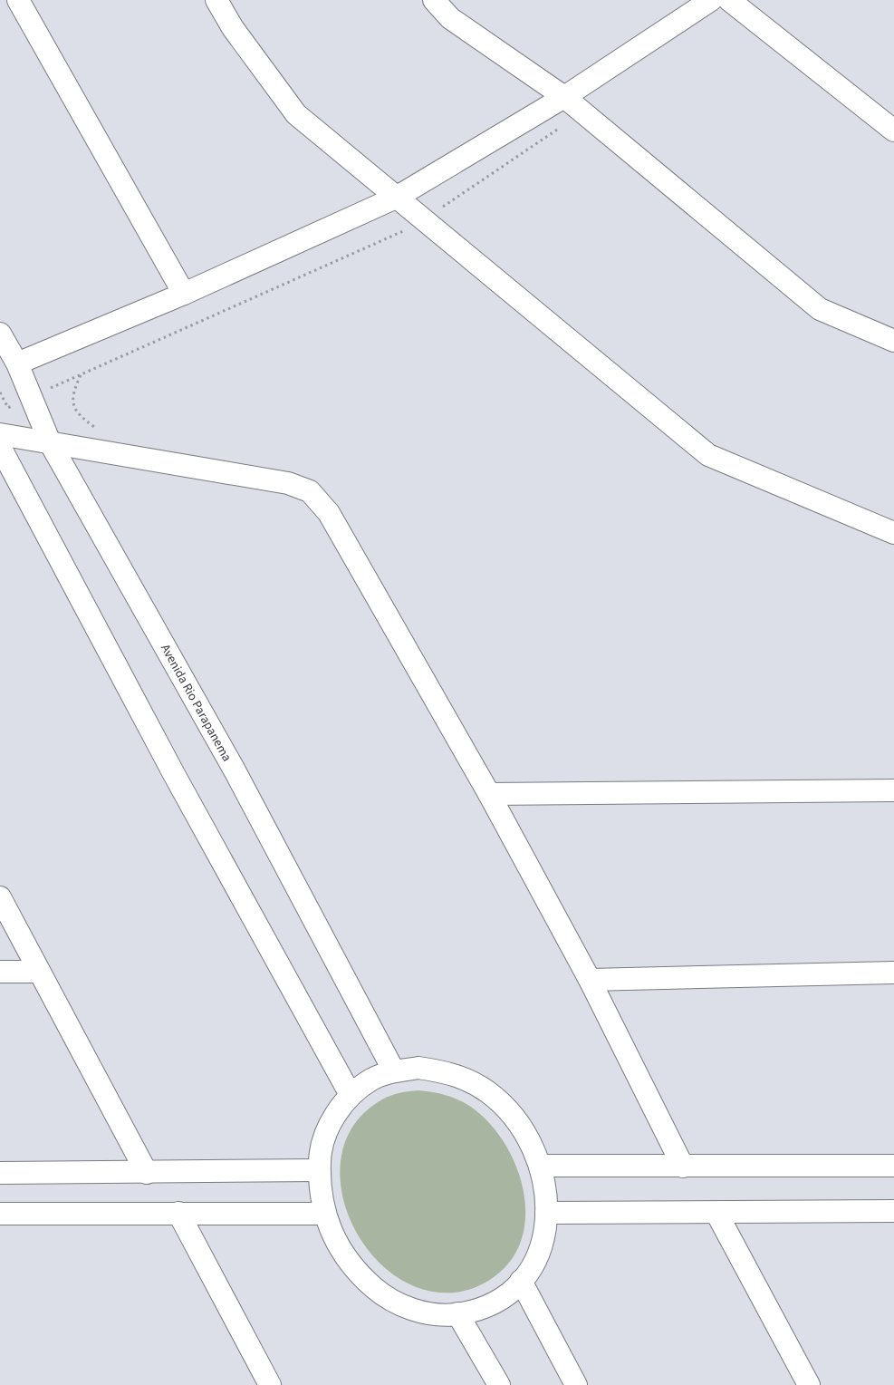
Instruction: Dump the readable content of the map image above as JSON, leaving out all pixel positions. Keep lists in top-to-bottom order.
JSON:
{
  "streets": {
    "street": ["Avenida Rio Parapanema"]
  }
}
